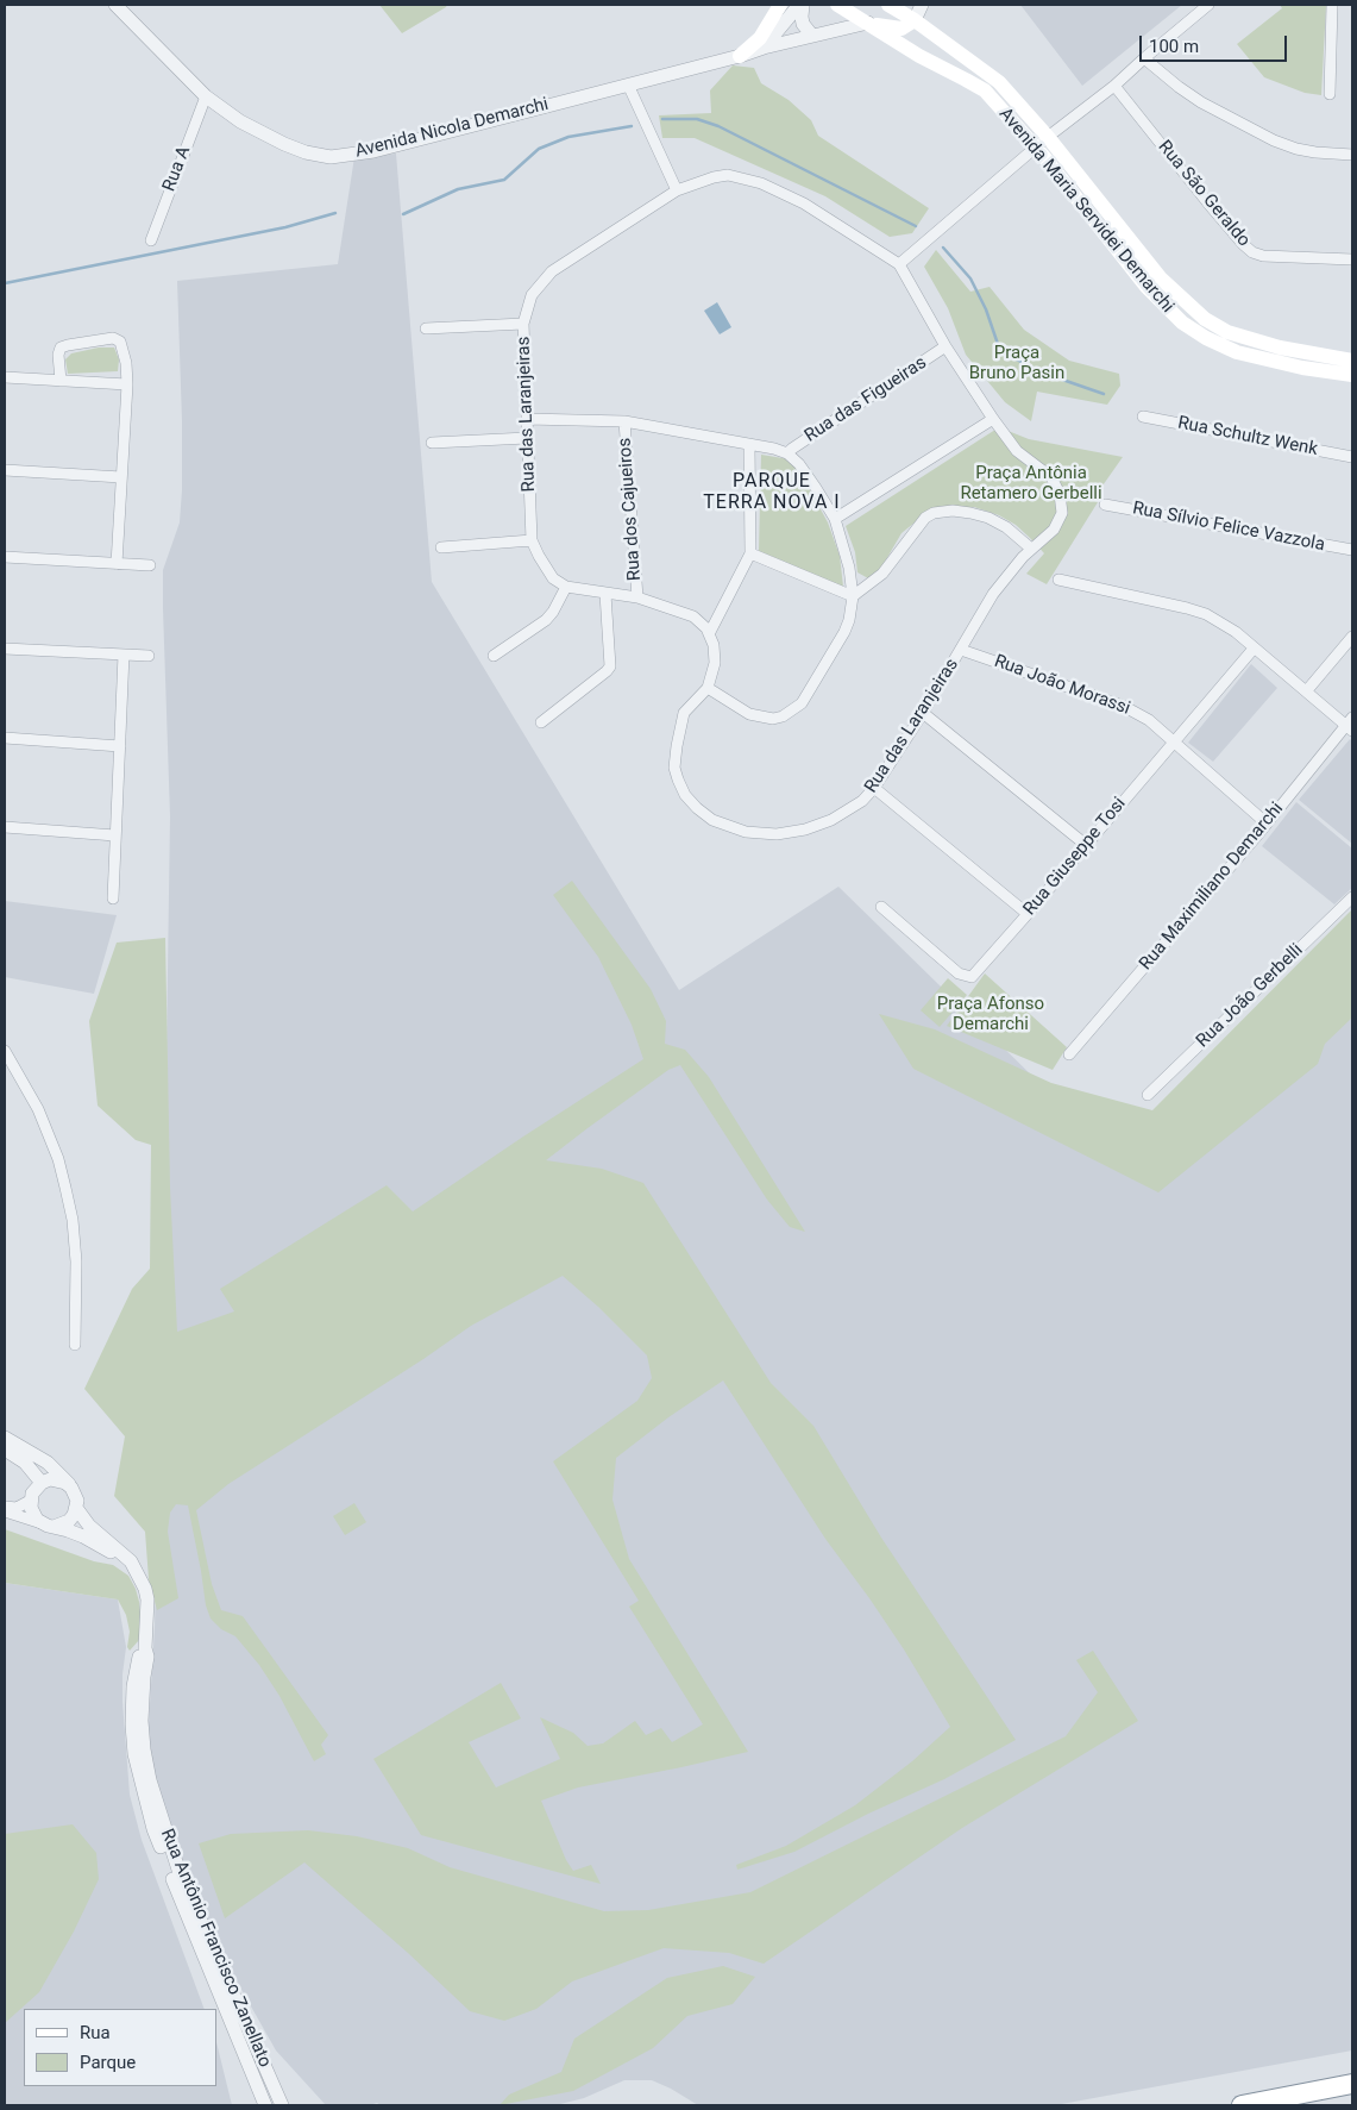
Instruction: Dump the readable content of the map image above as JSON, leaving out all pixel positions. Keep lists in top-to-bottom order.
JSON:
{
  "streets": {
    "main road": ["Avenida Maria Servidei Demarchi"],
    "street": [
      "Avenida Nicola Demarchi",
      "Rua A",
      "Rua São Geraldo",
      "Rua das Figueiras",
      "Rua das Laranjeiras",
      "Rua Schultz Wenk",
      "Rua dos Cajueiros",
      "Rua Sílvio Felice Vazzola",
      "Rua João Morassi",
      "Rua Giuseppe Tosi",
      "Rua Maximiliano Demarchi",
      "Rua João Gerbelli",
      "Rua Antônio Francisco Zanellato"
    ]
  },
  "crossings": [
    ["Avenida Nicola Demarchi", "Rua A"],
    ["Avenida Nicola Demarchi", "Avenida Maria Servidei Demarchi"],
    ["Rua das Figueiras", "Rua das Laranjeiras"],
    ["Rua das Laranjeiras", "Rua João Morassi"],
    ["Rua João Morassi", "Rua Giuseppe Tosi"],
    ["Rua João Morassi", "Rua Maximiliano Demarchi"]
  ],
  "districts": ["PARQUE TERRA NOVA I"],
  "parks": ["Praça Bruno Pasin", "Praça Antônia Retamero Gerbelli", "Praça Afonso Demarchi"],
  "legend": ["Rua", "Parque"],
  "scale_bar": "100 m"
}
